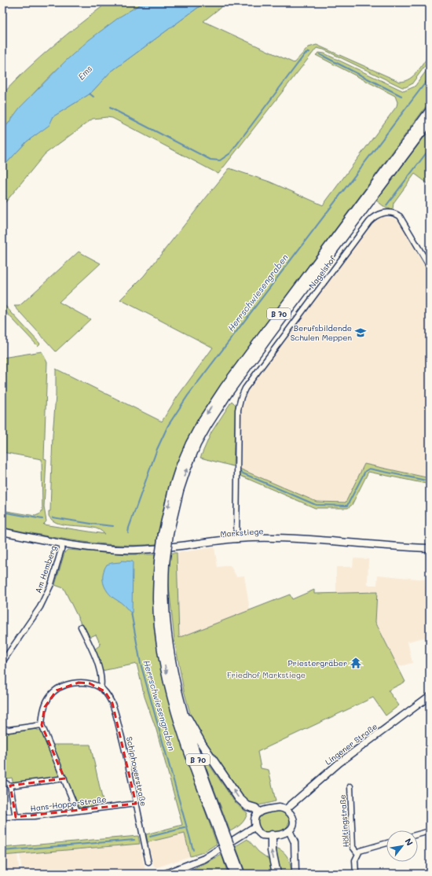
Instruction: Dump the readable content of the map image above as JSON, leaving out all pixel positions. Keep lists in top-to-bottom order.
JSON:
{
  "streets": {
    "highway": ["B 70"],
    "street": [
      "Nagelshof",
      "Markstiege",
      "Am Hemberg",
      "Lingener Straße",
      "Schiphowerstraße",
      "Hans-Hoppe-Straße",
      "Höltingstraße"
    ]
  },
  "crossings": [
    ["Nagelshof", "Markstiege"],
    ["Markstiege", "Am Hemberg"],
    ["Schiphowerstraße", "Hans-Hoppe-Straße"]
  ],
  "water": ["Ems", "Herrschwiesengraben"],
  "parks": ["Friedhof Markstiege"],
  "places": {
    "school or university": ["Berufsbildende Schulen Meppen"],
    "temple": ["Priestergräber"]
  },
  "north": "top right"
}
